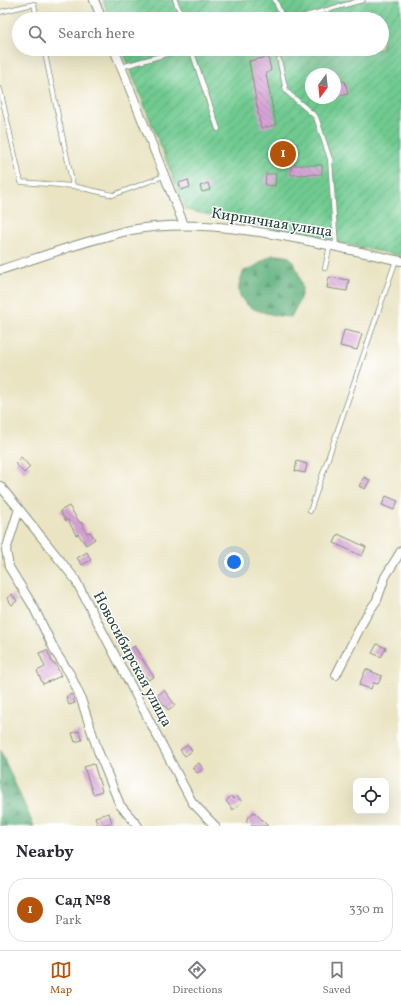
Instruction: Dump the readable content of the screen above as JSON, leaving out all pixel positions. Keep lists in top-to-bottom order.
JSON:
{
  "streets": {
    "street": ["Кирпичная улица", "Новосибирская улица"]
  },
  "north": "bottom",
  "page": {
    "search": "Search here",
    "pins": "1",
    "heading": "Nearby",
    "list": [
      {
        "mark": "1",
        "name": "Сад №8",
        "note": "Park",
        "value": "330 m"
      }
    ],
    "nav": ["Map", "Directions", "Saved"]
  }
}
